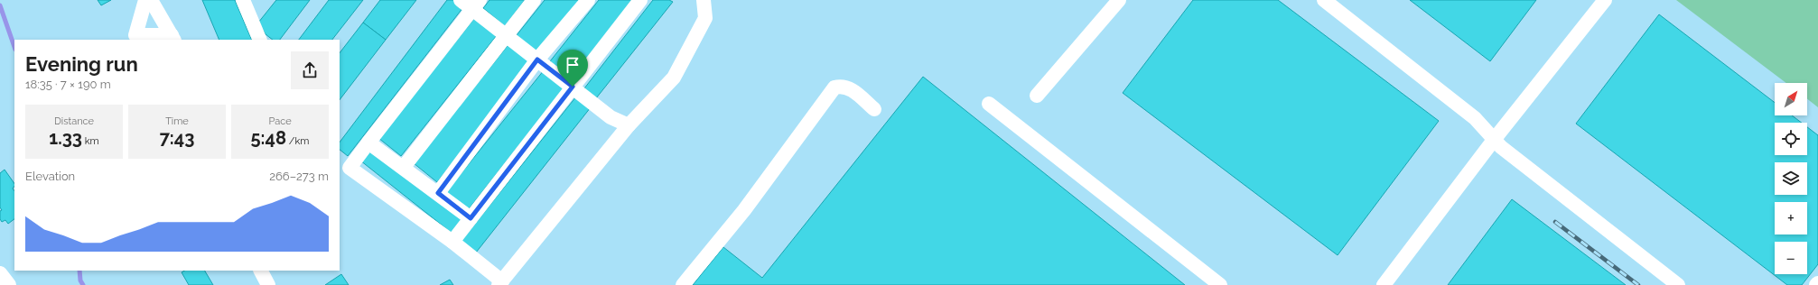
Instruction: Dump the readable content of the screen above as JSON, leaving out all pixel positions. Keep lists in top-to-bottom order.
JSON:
{
  "north": "top right",
  "page": {
    "heading": ["Evening run", "18:35 · 7 × 190 m"],
    "map_buttons": ["+", "−"],
    "stats": [
      ["Distance", "1.33 km"],
      ["Time", "7:43"],
      ["Pace", "5:48 /km"]
    ],
    "chart": ["Elevation", "266–273 m"]
  }
}
